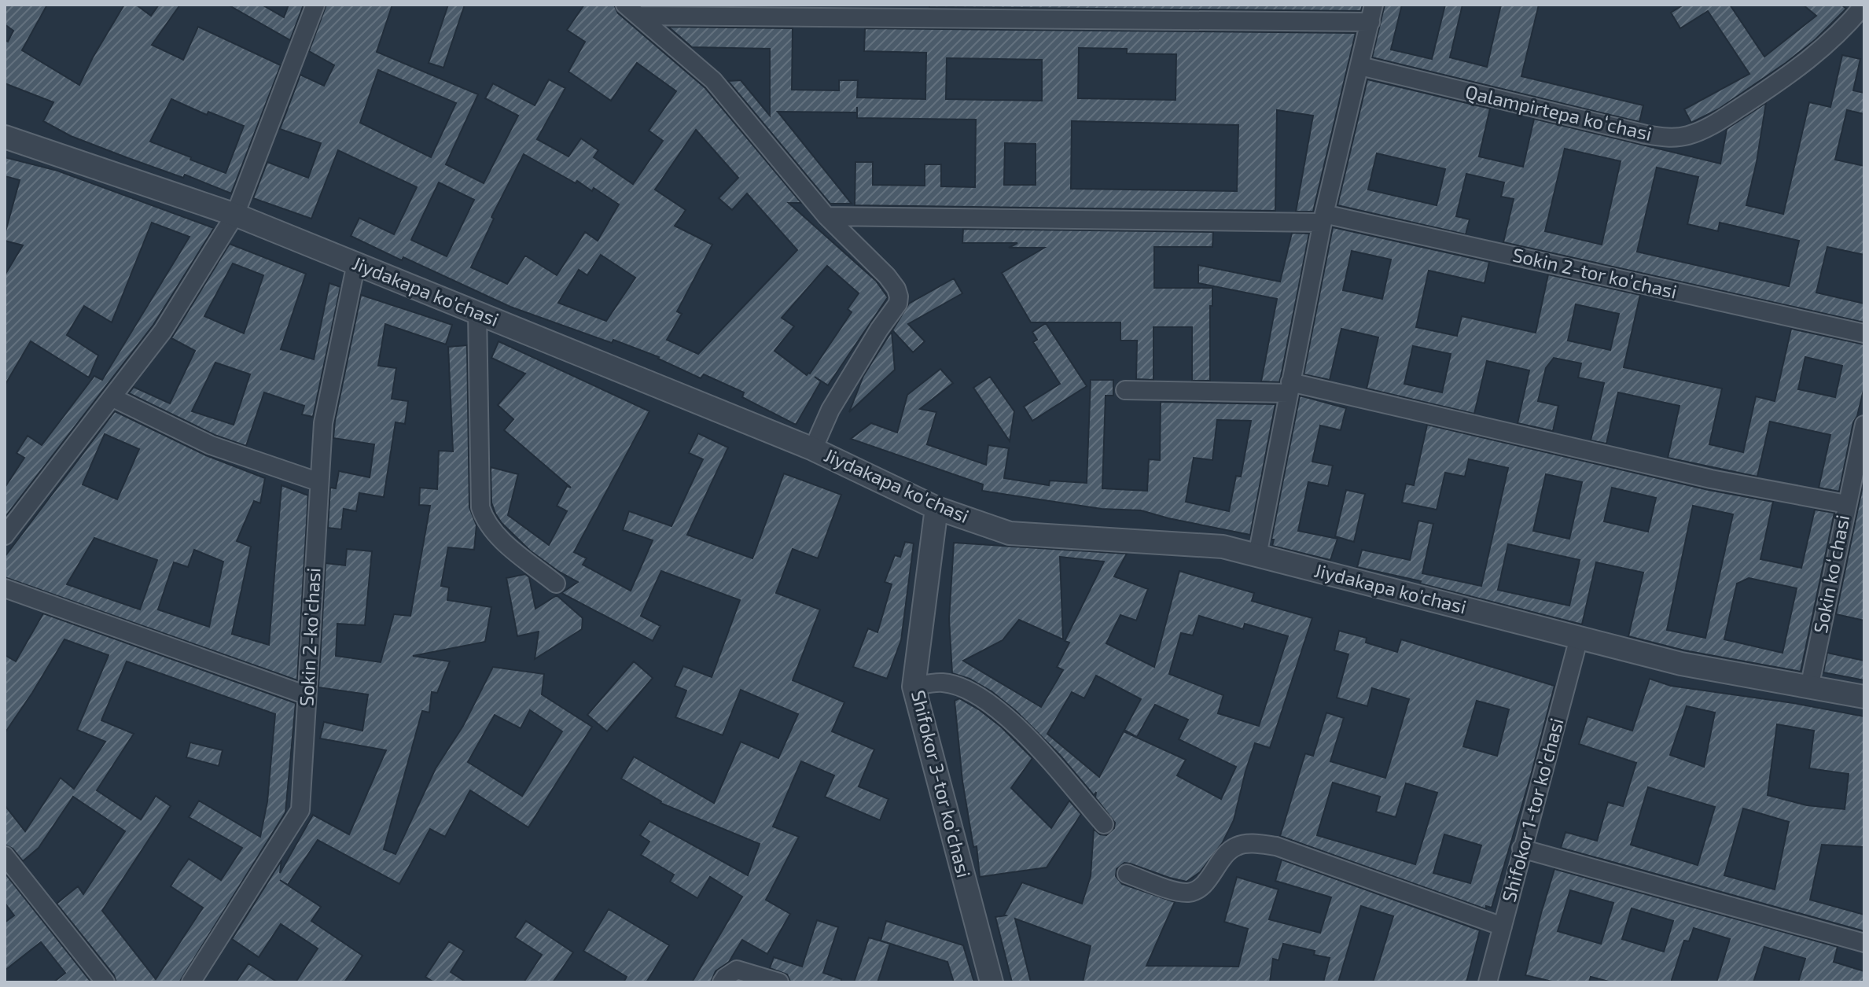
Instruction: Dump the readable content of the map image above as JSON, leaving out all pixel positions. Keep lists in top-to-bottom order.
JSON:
{
  "streets": {
    "street": [
      "Qalampirtepa koʻchasi",
      "Sokin 2-tor koʼchasi",
      "Jiydakapa ko'chasi",
      "Sokin koʻchasi",
      "Sokin 2-koʼchasi",
      "Shifokor 3-tor koʼchasi",
      "Shifokor 1-tor koʼchasi"
    ]
  },
  "crossings": [
    ["Jiydakapa ko'chasi", "Sokin koʻchasi"],
    ["Jiydakapa ko'chasi", "Sokin 2-koʼchasi"],
    ["Jiydakapa ko'chasi", "Shifokor 3-tor koʼchasi"],
    ["Jiydakapa ko'chasi", "Shifokor 1-tor koʼchasi"]
  ]
}
